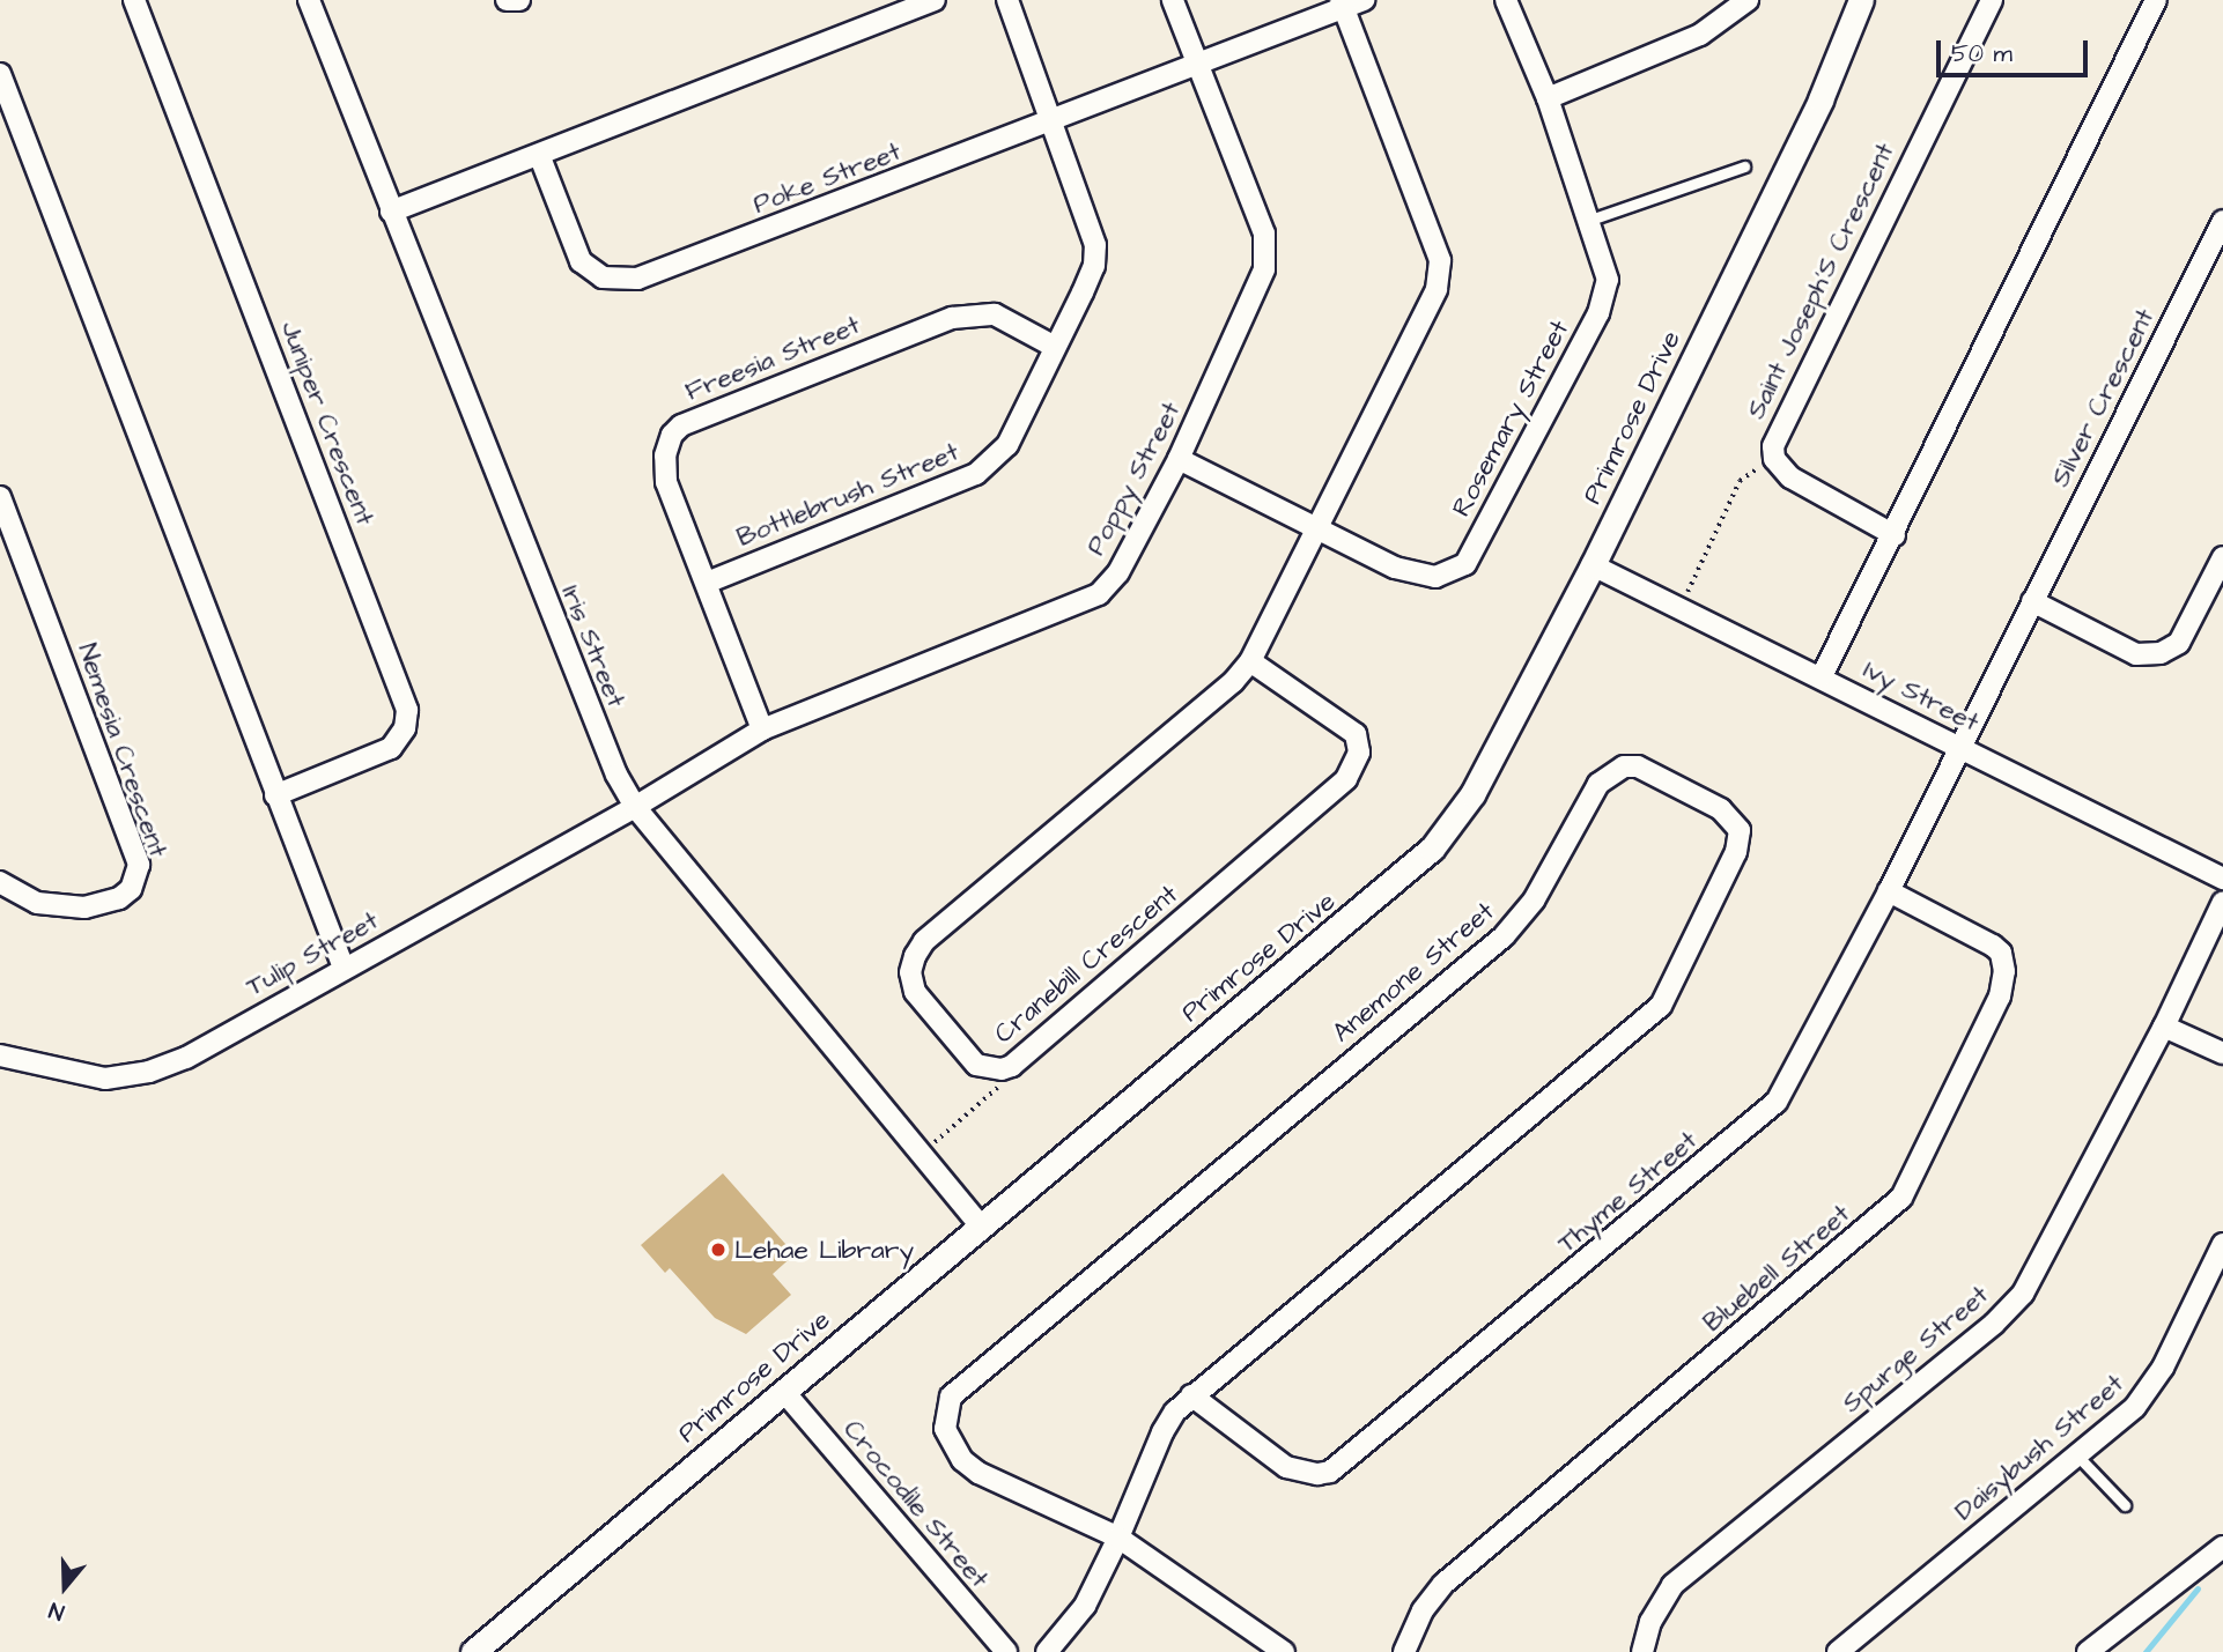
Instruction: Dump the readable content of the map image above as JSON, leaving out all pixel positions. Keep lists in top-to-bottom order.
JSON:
{
  "streets": {
    "street": [
      "Poke Street",
      "Saint Joseph'S Crescent",
      "Freesia Street",
      "Silver Crescent",
      "Primrose Drive",
      "Rosemary Street",
      "Juniper Crescent",
      "Poppy Street",
      "Bottlebrush Street",
      "Iris Street",
      "Ivy Street",
      "Nemesia Crescent",
      "Tulip Street",
      "Cranebill Crescent",
      "Anemone Street",
      "Thyme Street",
      "Bluebell Street",
      "Spurge Street",
      "Daisybush Street",
      "Crocodile Street"
    ]
  },
  "crossings": [
    ["Poke Street", "Poppy Street"],
    ["Poke Street", "Bottlebrush Street"],
    ["Poke Street", "Cranebill Crescent"],
    ["Freesia Street", "Poppy Street"],
    ["Freesia Street", "Bottlebrush Street"],
    ["Silver Crescent", "Ivy Street"],
    ["Silver Crescent", "Thyme Street"],
    ["Primrose Drive", "Iris Street"],
    ["Primrose Drive", "Ivy Street"],
    ["Primrose Drive", "Crocodile Street"],
    ["Rosemary Street", "Poppy Street"],
    ["Rosemary Street", "Cranebill Crescent"],
    ["Poppy Street", "Iris Street"],
    ["Poppy Street", "Tulip Street"],
    ["Iris Street", "Tulip Street"],
    ["Ivy Street", "Thyme Street"],
    ["Anemone Street", "Thyme Street"],
    ["Thyme Street", "Bluebell Street"]
  ],
  "places": ["Lehae Library"],
  "scale_bar": "50 m",
  "north": "bottom"
}
